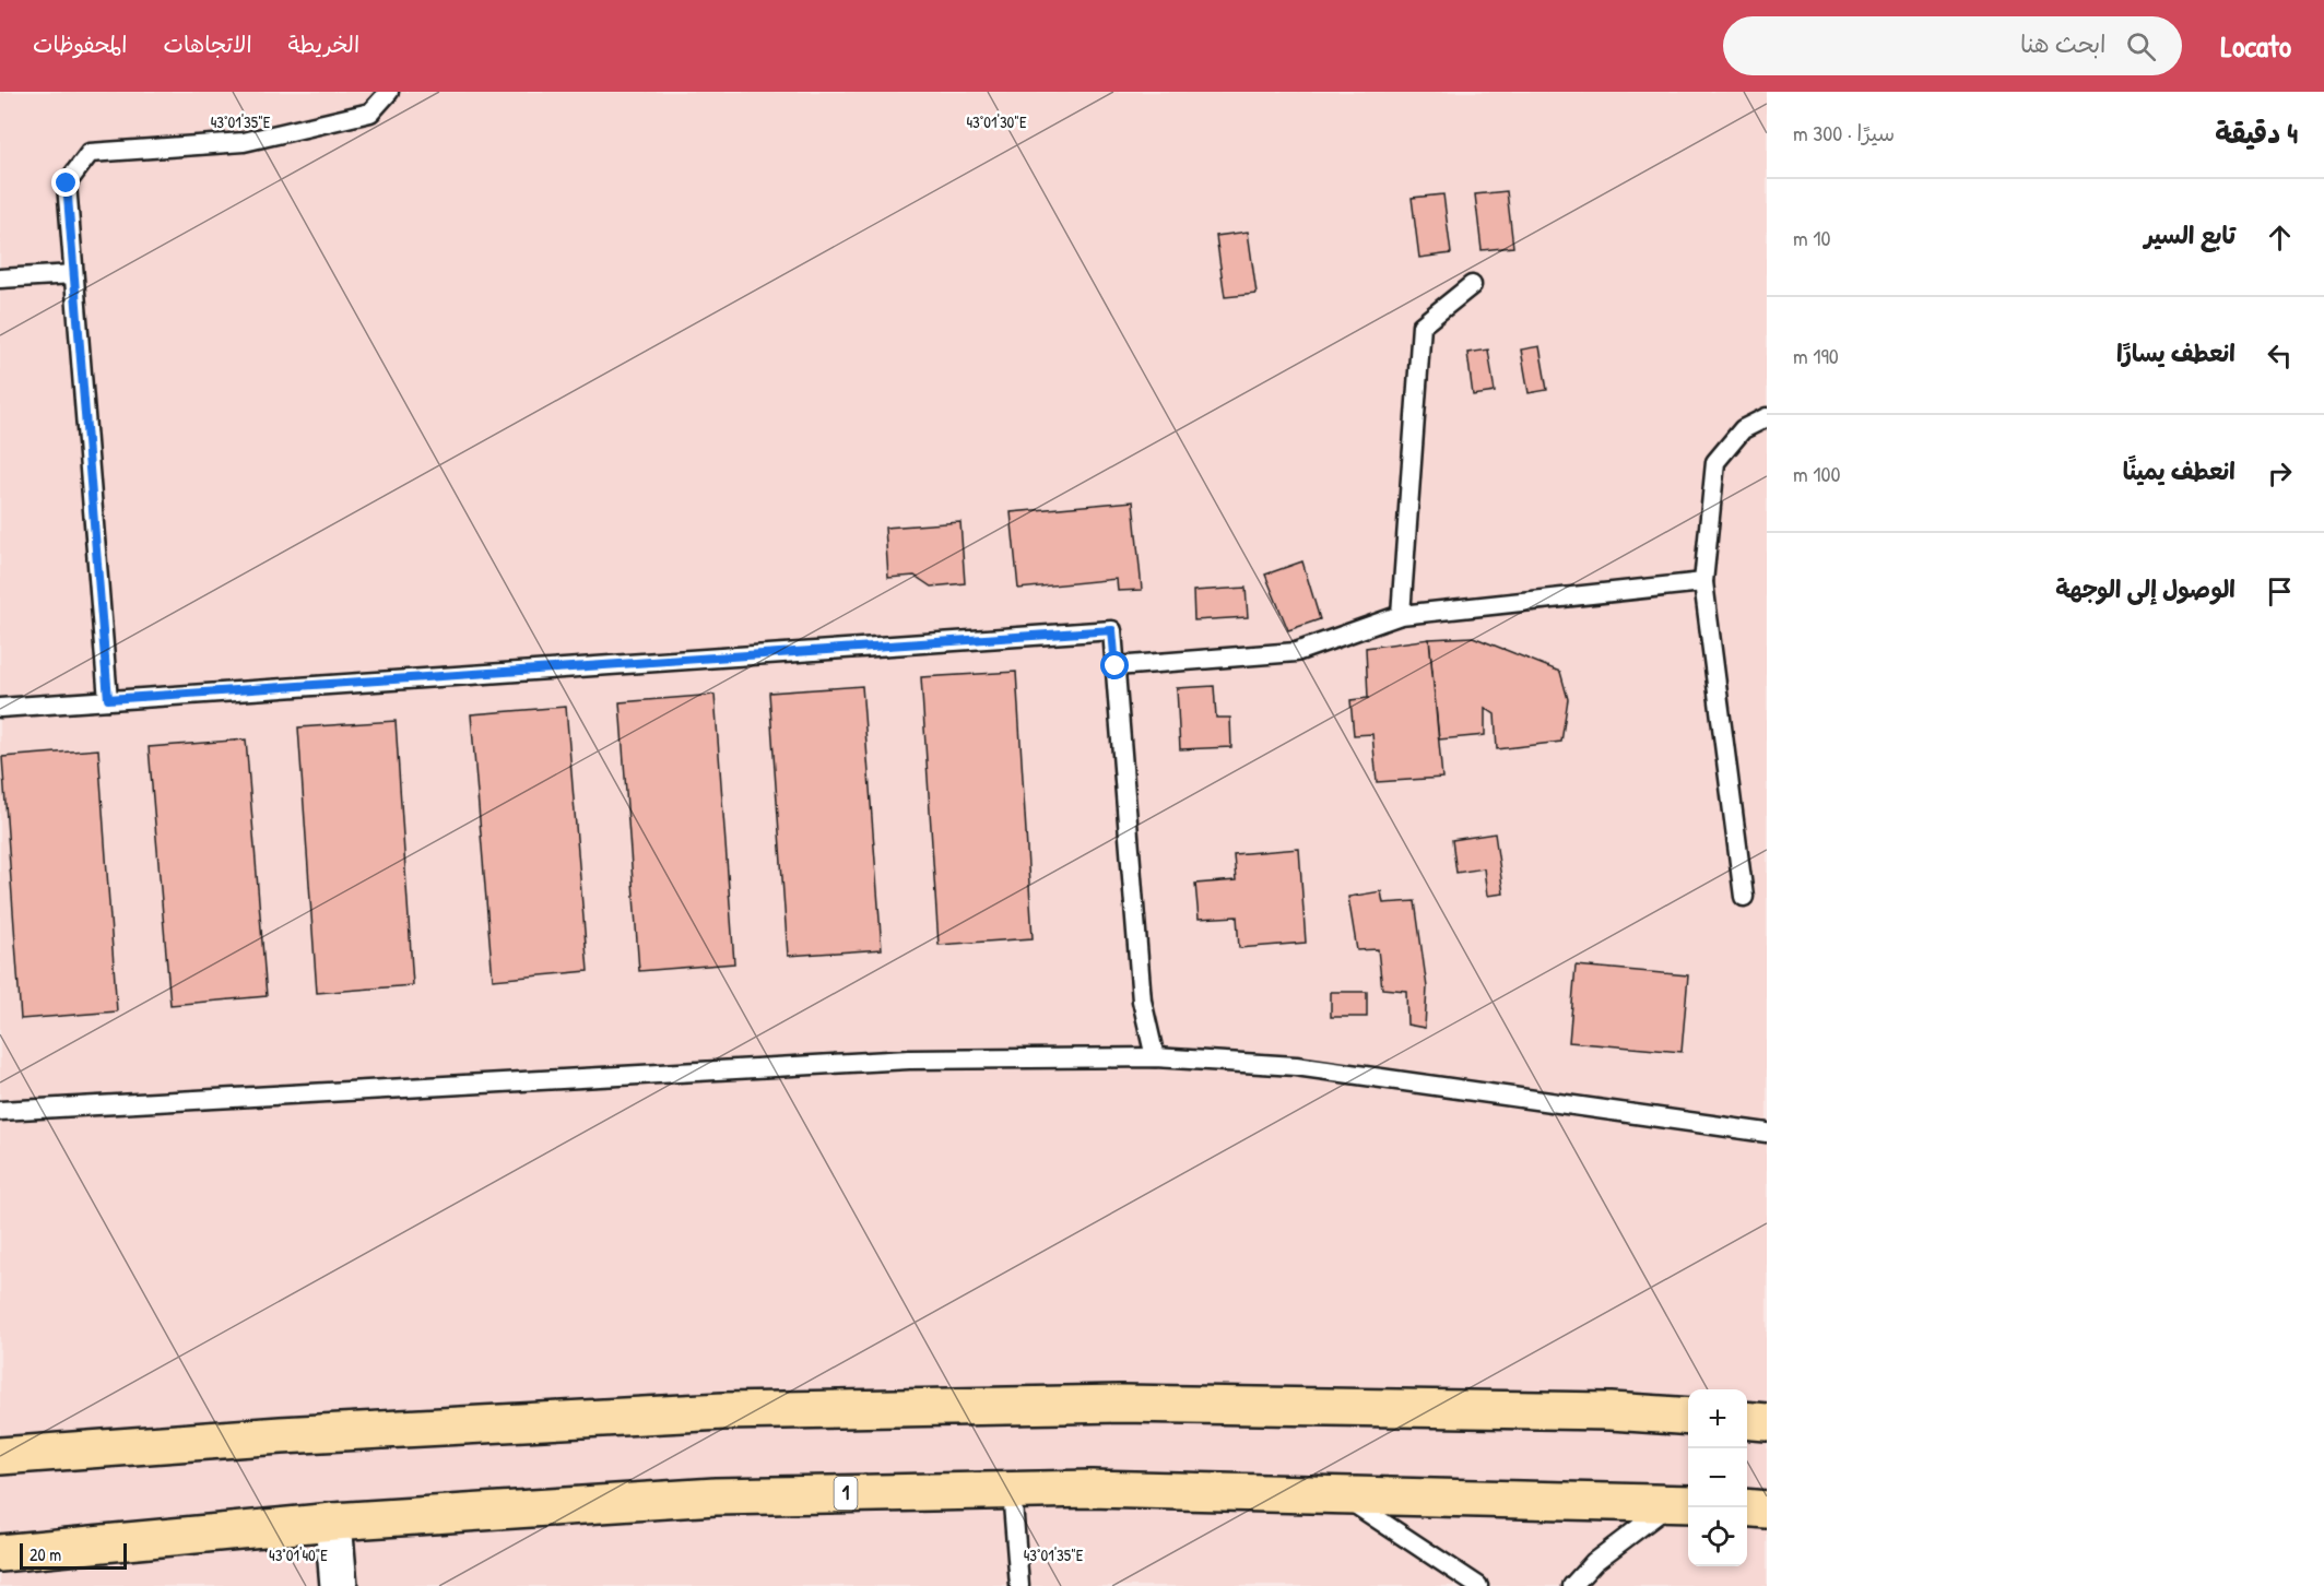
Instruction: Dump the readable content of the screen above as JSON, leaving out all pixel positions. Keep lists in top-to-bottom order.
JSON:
{
  "streets": {
    "highway": ["1"]
  },
  "scale_bar": "20 m",
  "page": {
    "header": "Locato",
    "search": "ابحث هنا",
    "nav": ["الخريطة", "الاتجاهات", "المحفوظات"],
    "heading": ["4 دقيقة", "سيرًا · 300 m"],
    "list": [
      ["تابع السير", "10 m"],
      ["انعطف يسارًا", "190 m"],
      ["انعطف يمينًا", "100 m"],
      "الوصول إلى الوجهة"
    ],
    "map_buttons": ["+", "−"],
    "scale": "20 m"
  },
  "coordinates": ["43°01'35\"E", "43°01'30\"E", "43°01'40\"E"]
}
